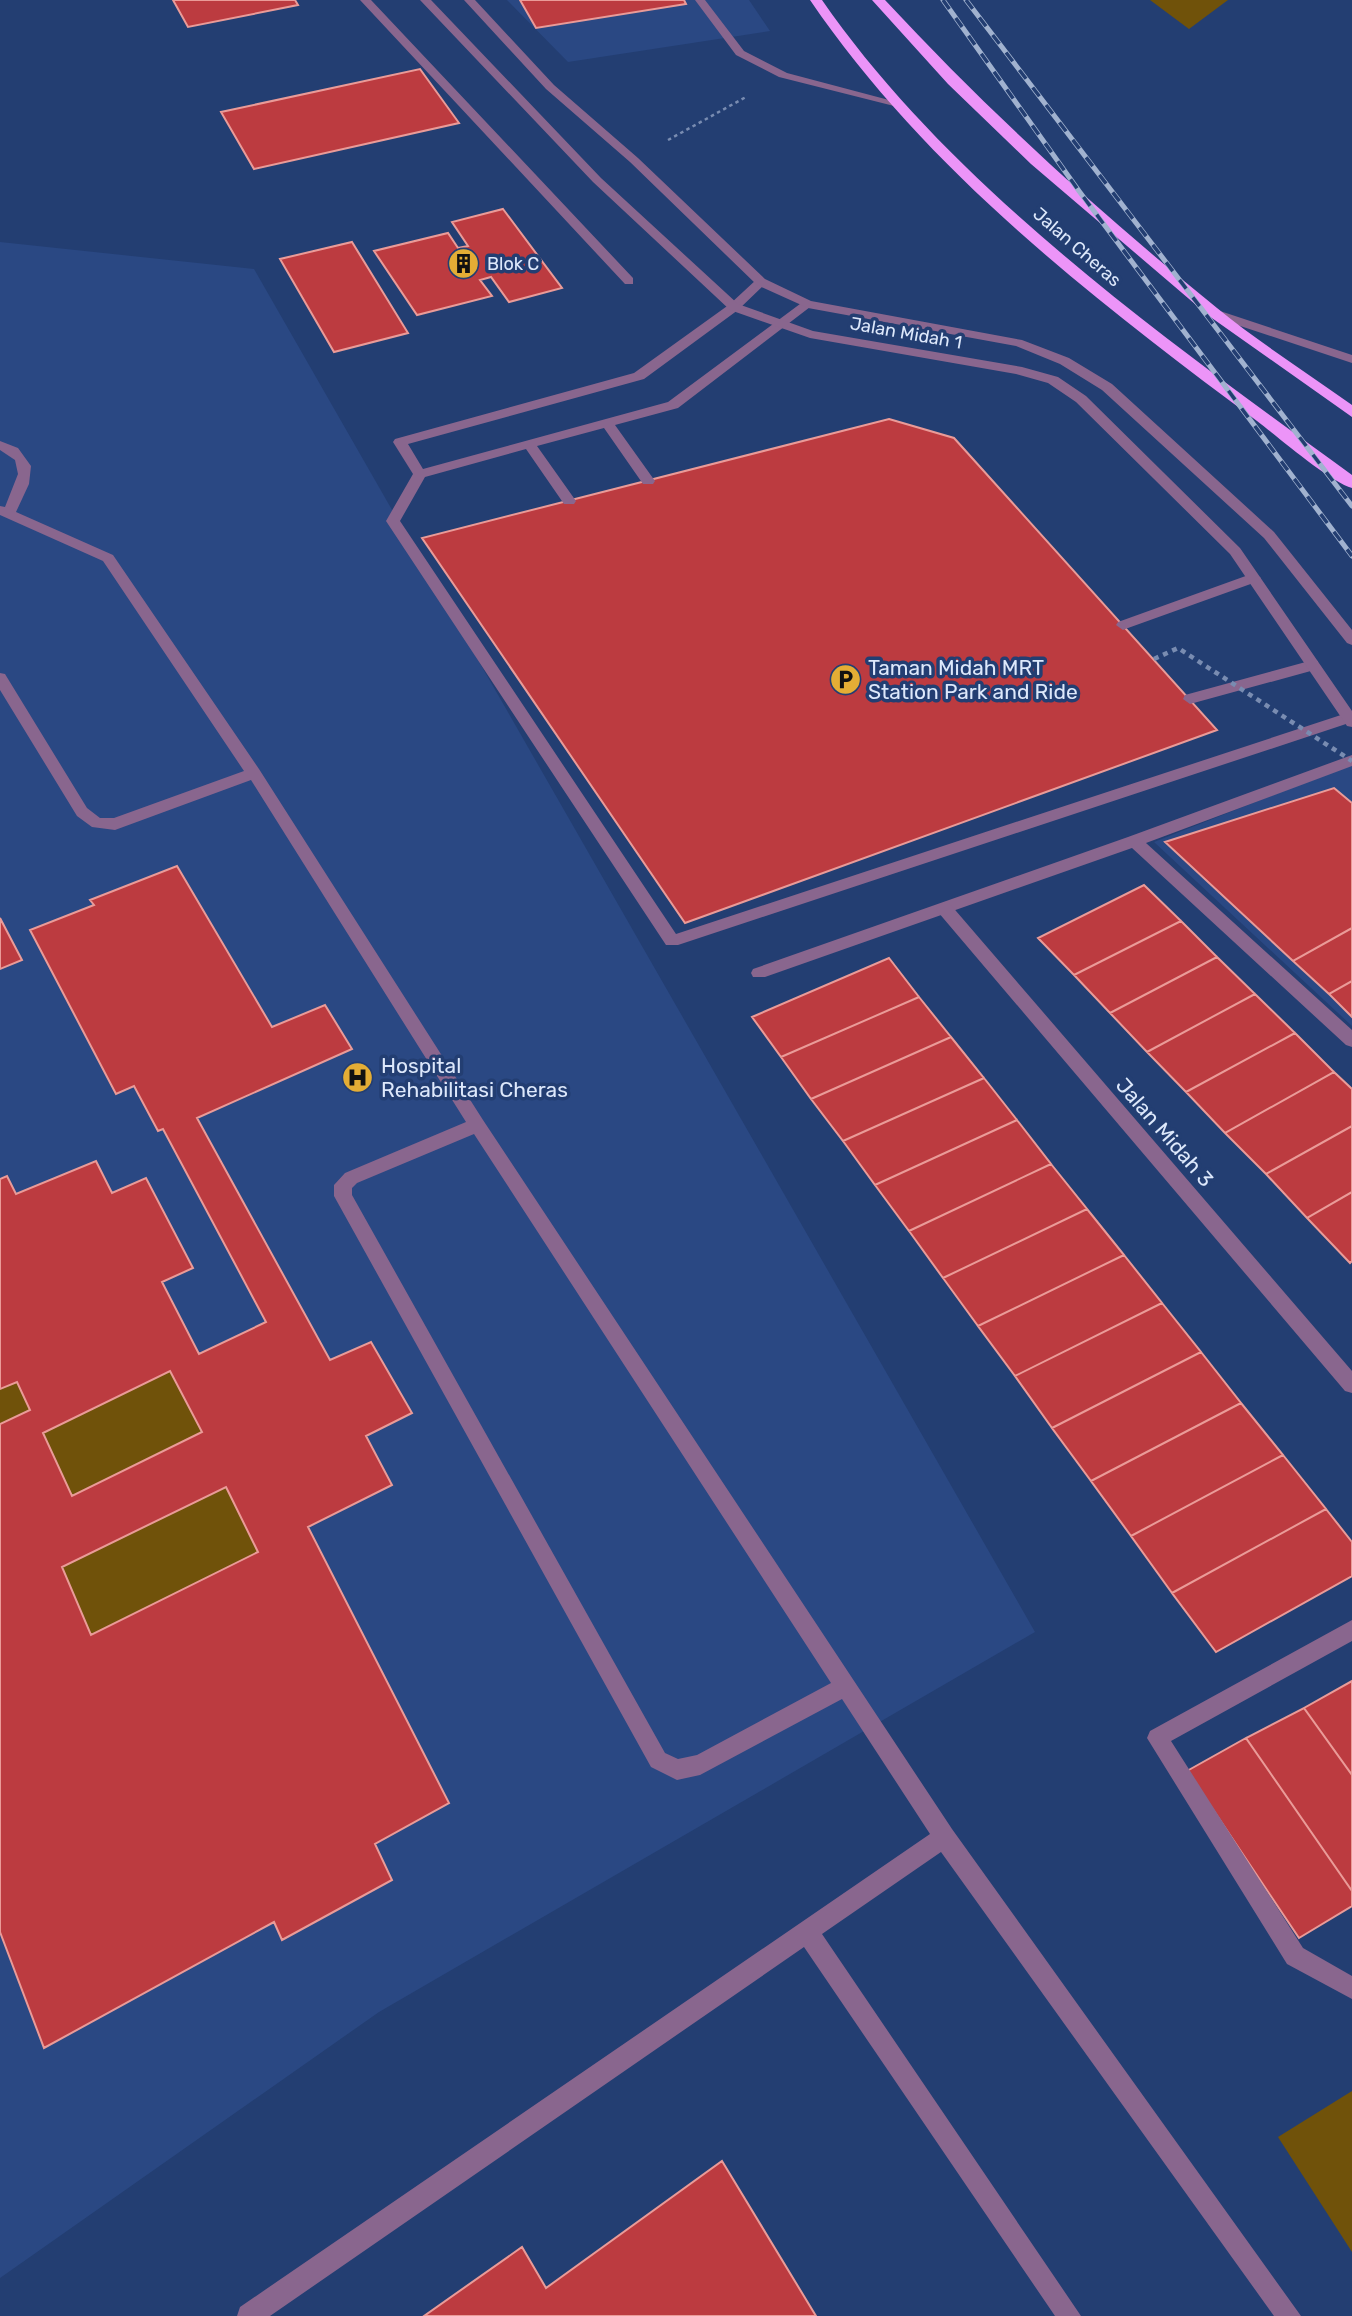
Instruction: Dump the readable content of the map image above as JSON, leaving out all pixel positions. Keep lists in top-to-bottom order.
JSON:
{
  "streets": {
    "highway": ["Jalan Cheras"],
    "street": ["Jalan Midah 1", "Jalan Midah 3"]
  },
  "places": {
    "building": ["Blok C"],
    "parking": ["Taman Midah MRT Station Park and Ride"],
    "hospital": ["Hospital Rehabilitasi Cheras"]
  }
}
